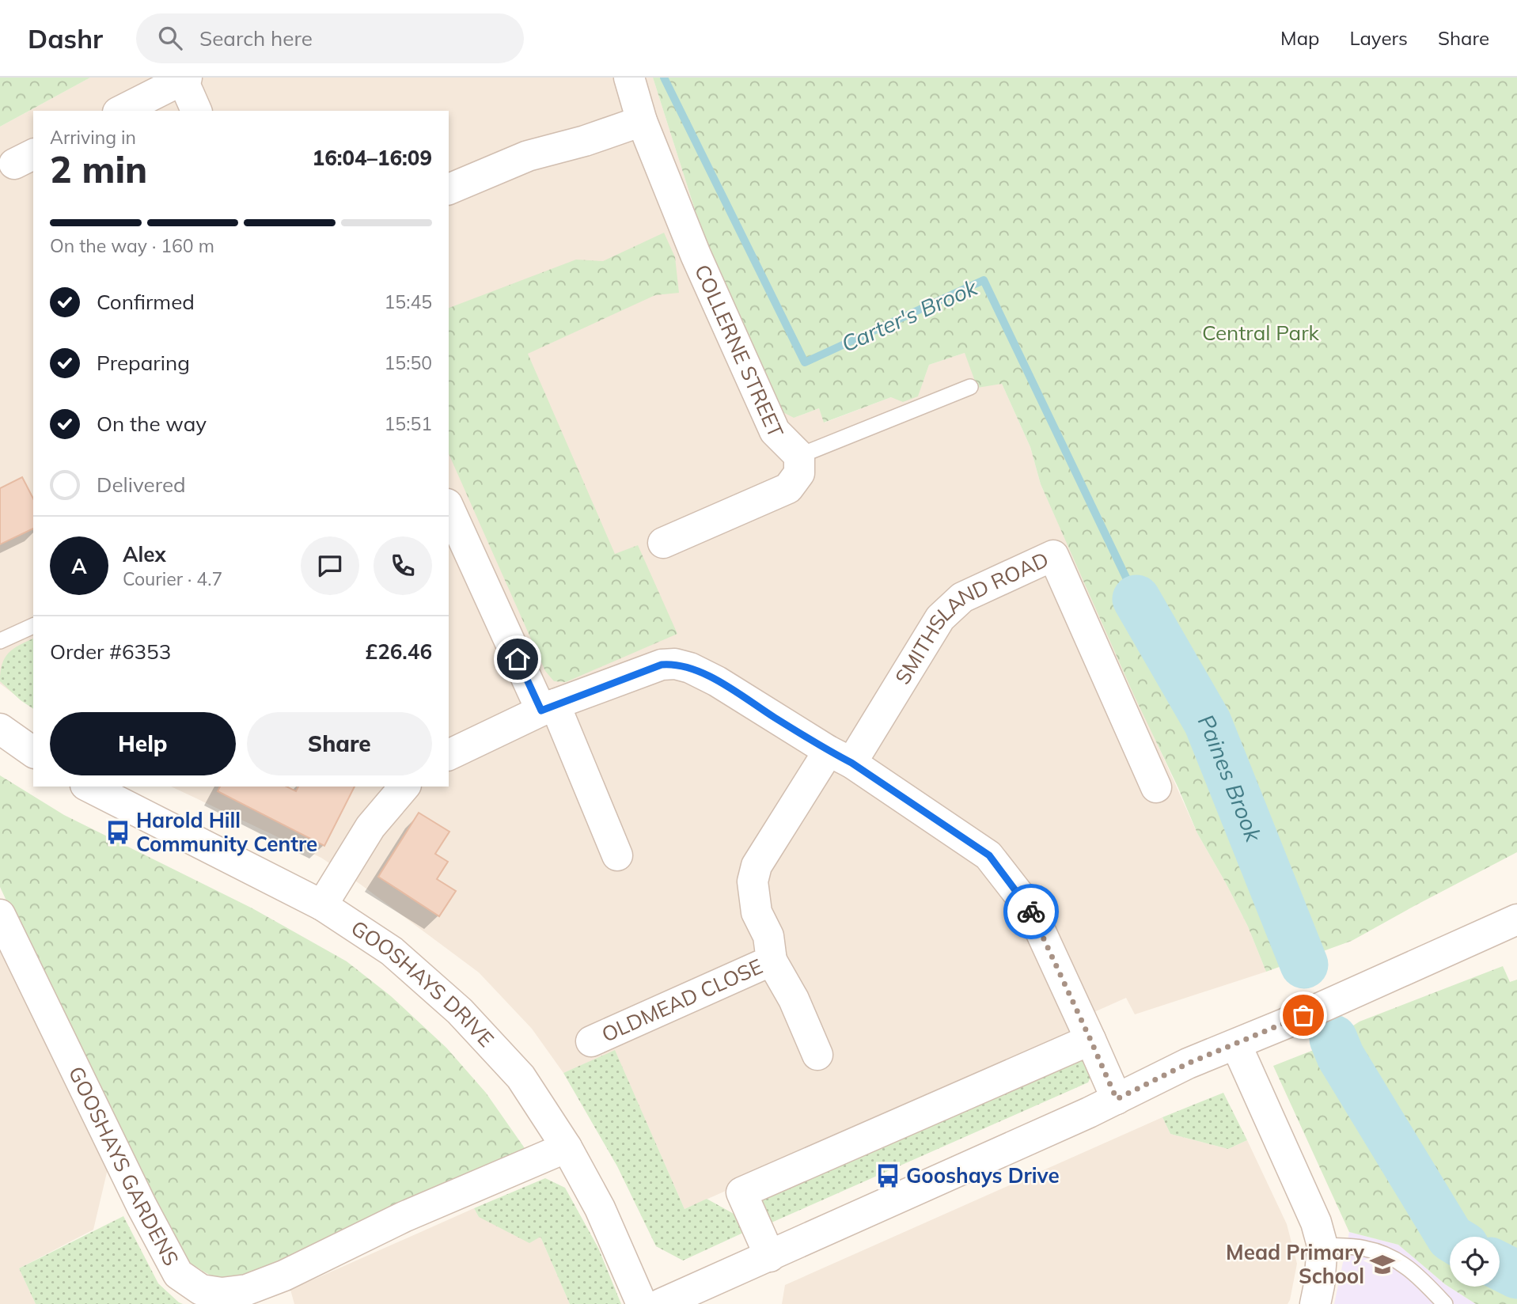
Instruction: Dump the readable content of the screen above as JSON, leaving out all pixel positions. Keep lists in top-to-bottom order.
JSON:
{
  "streets": {
    "street": [
      "COLLERNE STREET",
      "SMITHSLAND ROAD",
      "GOOSHAYS DRIVE",
      "OLDMEAD CLOSE",
      "GOOSHAYS GARDENS"
    ]
  },
  "crossings": [
    ["SMITHSLAND ROAD", "OLDMEAD CLOSE"],
    ["GOOSHAYS DRIVE", "GOOSHAYS GARDENS"]
  ],
  "water": ["Carter's Brook", "Paines Brook"],
  "parks": ["Central Park"],
  "places": {
    "bus stop": ["Harold Hill Community Centre", "Gooshays Drive"],
    "school or university": ["Mead Primary School"]
  },
  "page": {
    "header": "Dashr",
    "search": "Search here",
    "nav": ["Map", "Layers", "Share"],
    "heading": ["2 min", "Arriving in", "16:04–16:09"],
    "panel": [
      "Alex",
      "Courier · 4.7",
      "Order #6353",
      "£26.46"
    ],
    "bar": "On the way · 160 m",
    "list": [
      ["Confirmed", "15:45"],
      ["Preparing", "15:50"],
      ["On the way", "15:51"],
      "Delivered"
    ],
    "round": "A",
    "buttons": ["Help", "Share"]
  }
}
